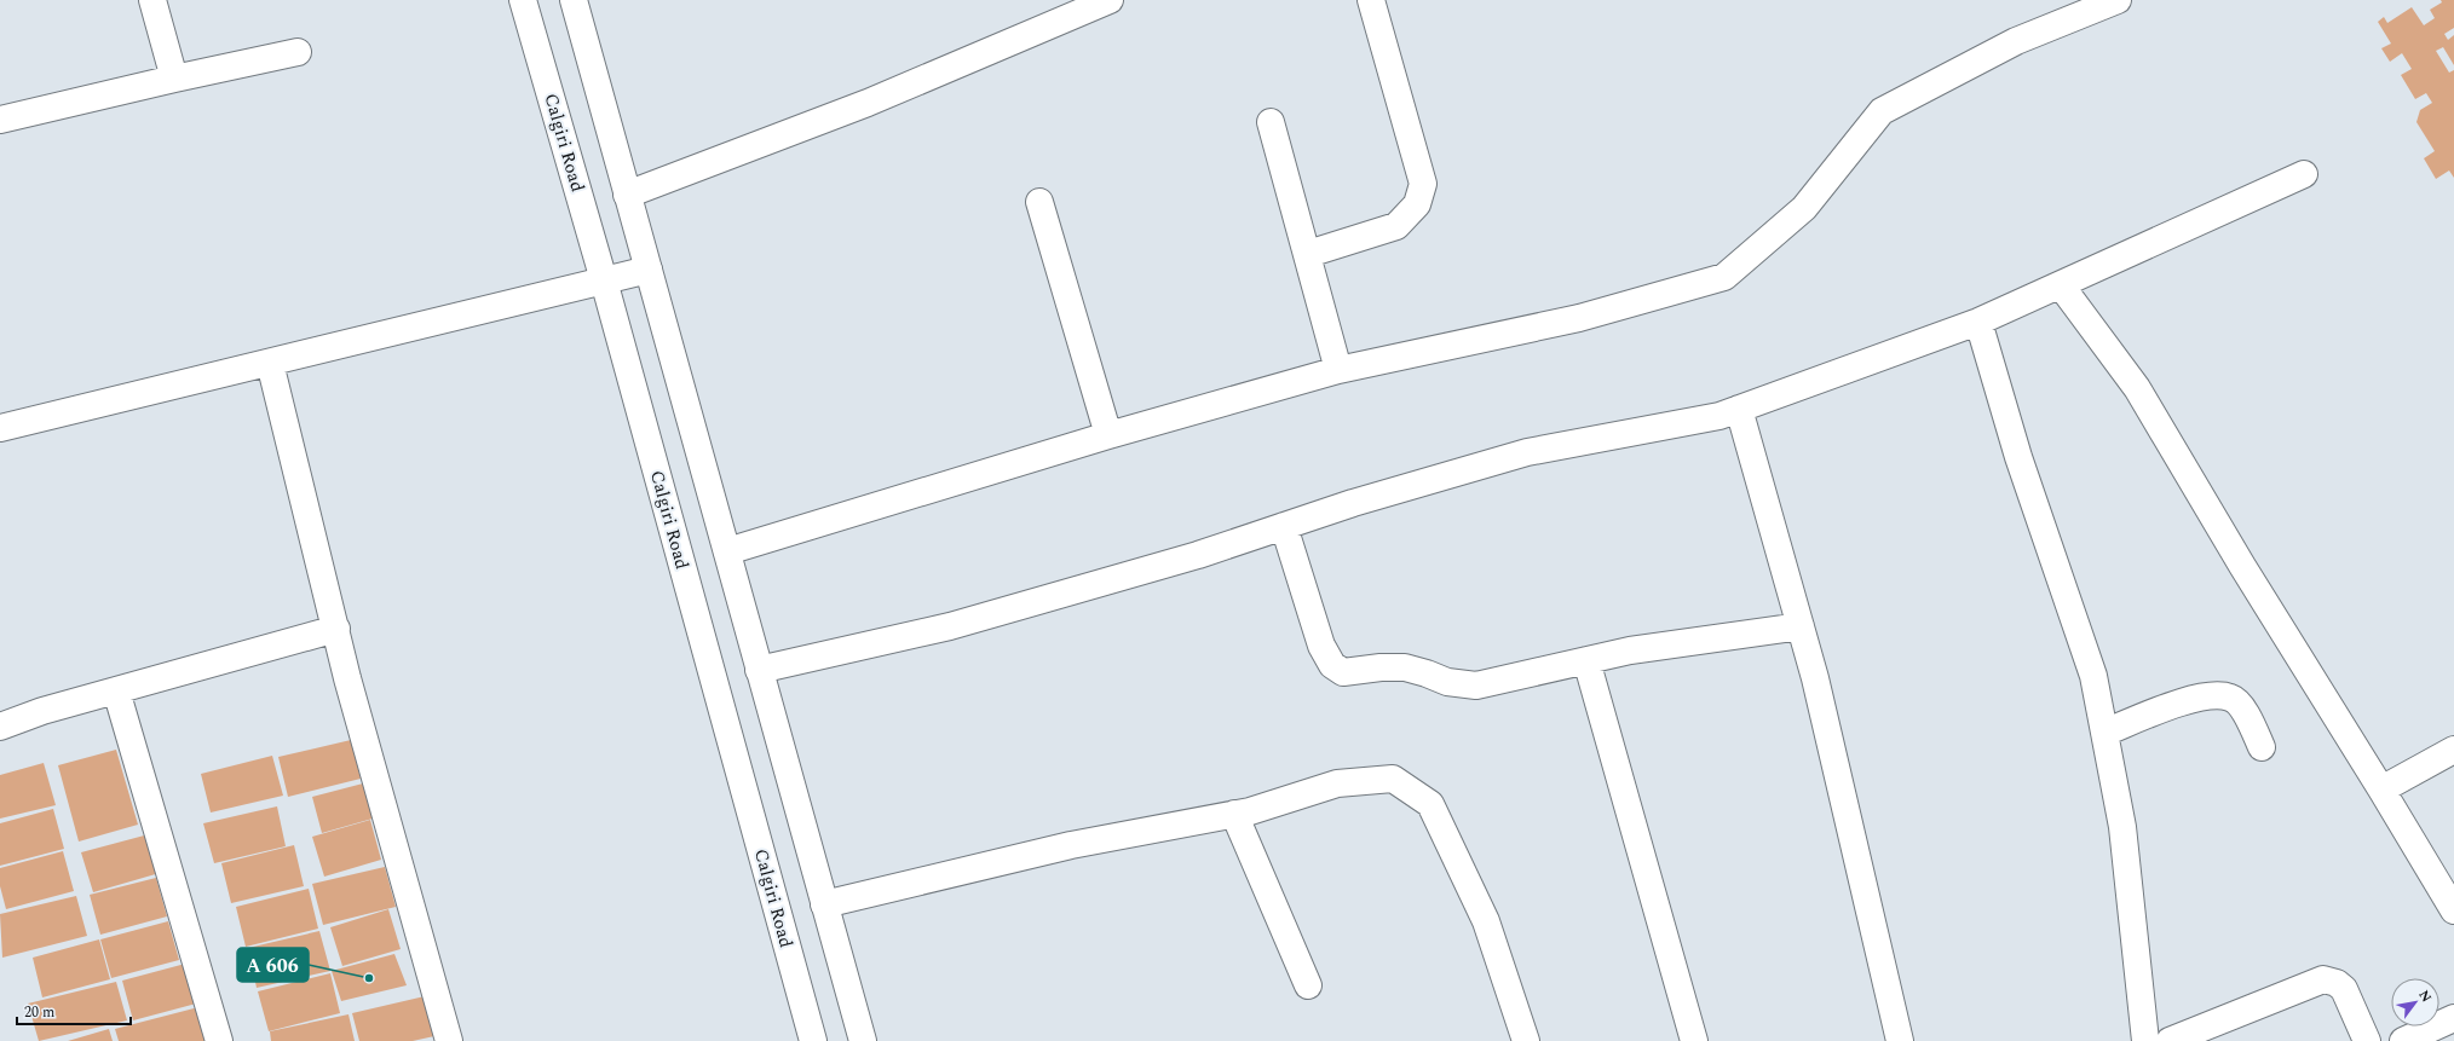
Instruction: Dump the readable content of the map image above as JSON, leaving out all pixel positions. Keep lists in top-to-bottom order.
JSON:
{
  "streets": {
    "street": ["Calgiri Road"]
  },
  "places": ["A 606"],
  "scale_bar": "20 m",
  "north": "top right"
}
